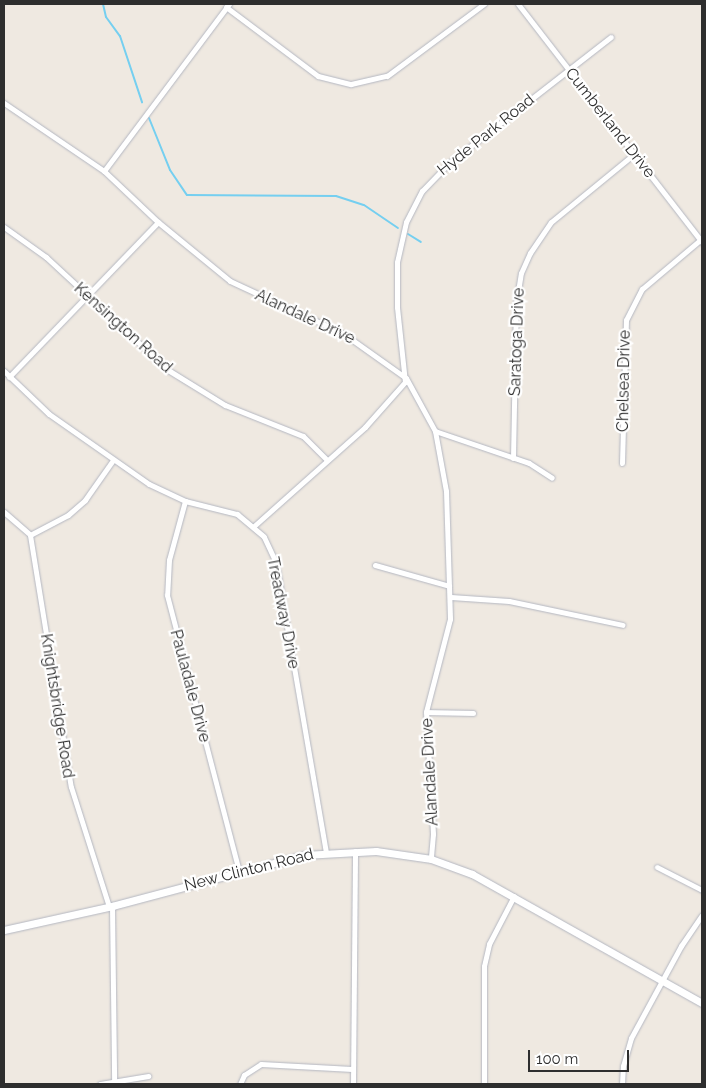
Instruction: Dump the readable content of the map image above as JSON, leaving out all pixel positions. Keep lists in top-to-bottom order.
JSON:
{
  "streets": {
    "street": [
      "Cumberland Drive",
      "Hyde Park Road",
      "Alandale Drive",
      "Kensington Road",
      "Saratoga Drive",
      "Chelsea Drive",
      "Treadway Drive",
      "Pauladale Drive",
      "Knightsbridge Road",
      "New Clinton Road"
    ]
  },
  "crossings": [
    ["Cumberland Drive", "Hyde Park Road"],
    ["Cumberland Drive", "Saratoga Drive"],
    ["Cumberland Drive", "Chelsea Drive"],
    ["Hyde Park Road", "Alandale Drive"],
    ["Alandale Drive", "New Clinton Road"],
    ["Treadway Drive", "Pauladale Drive"],
    ["Treadway Drive", "New Clinton Road"],
    ["Pauladale Drive", "New Clinton Road"],
    ["Knightsbridge Road", "New Clinton Road"]
  ],
  "scale_bar": "100 m"
}
